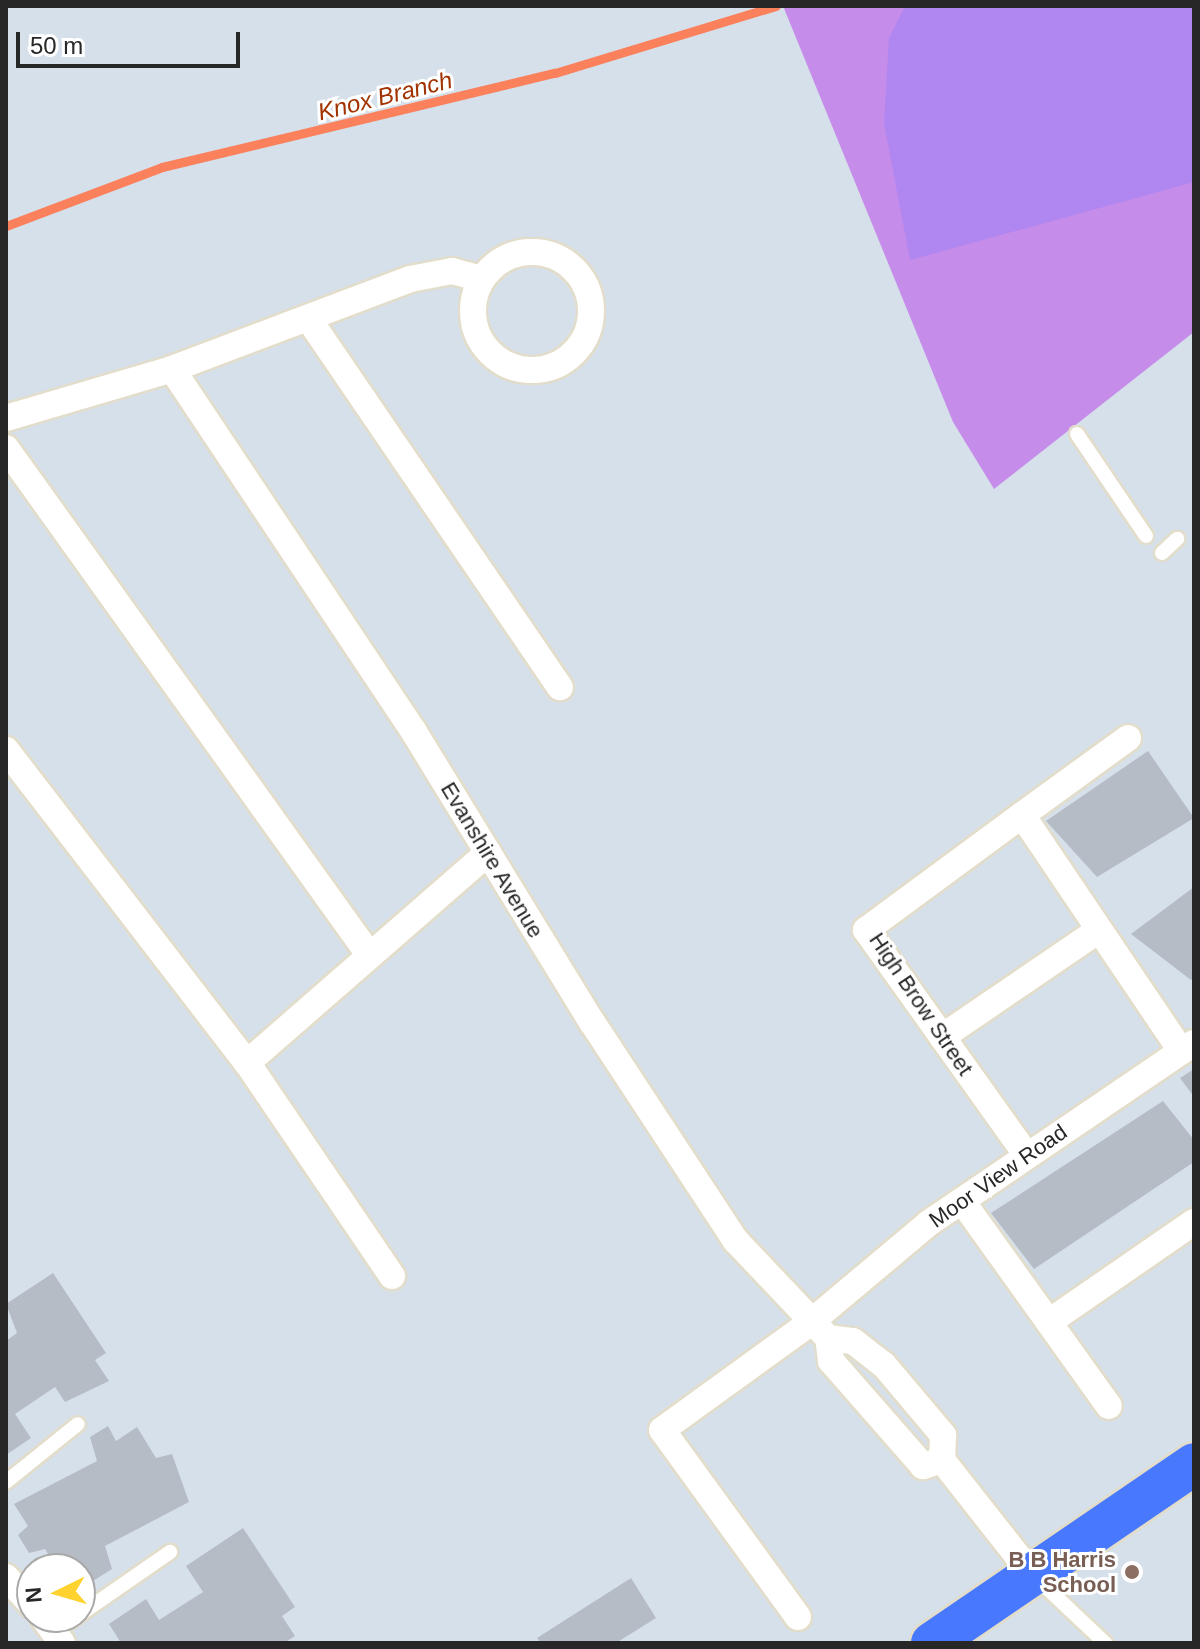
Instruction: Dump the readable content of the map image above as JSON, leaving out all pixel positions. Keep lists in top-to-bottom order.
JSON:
{
  "streets": {
    "street": ["Evanshire Avenue", "High Brow Street", "Moor View Road"]
  },
  "crossings": [
    ["Evanshire Avenue", "Moor View Road"],
    ["High Brow Street", "Moor View Road"]
  ],
  "water": ["Knox Branch"],
  "places": ["B B Harris School"],
  "scale_bar": "50 m",
  "north": "left"
}
